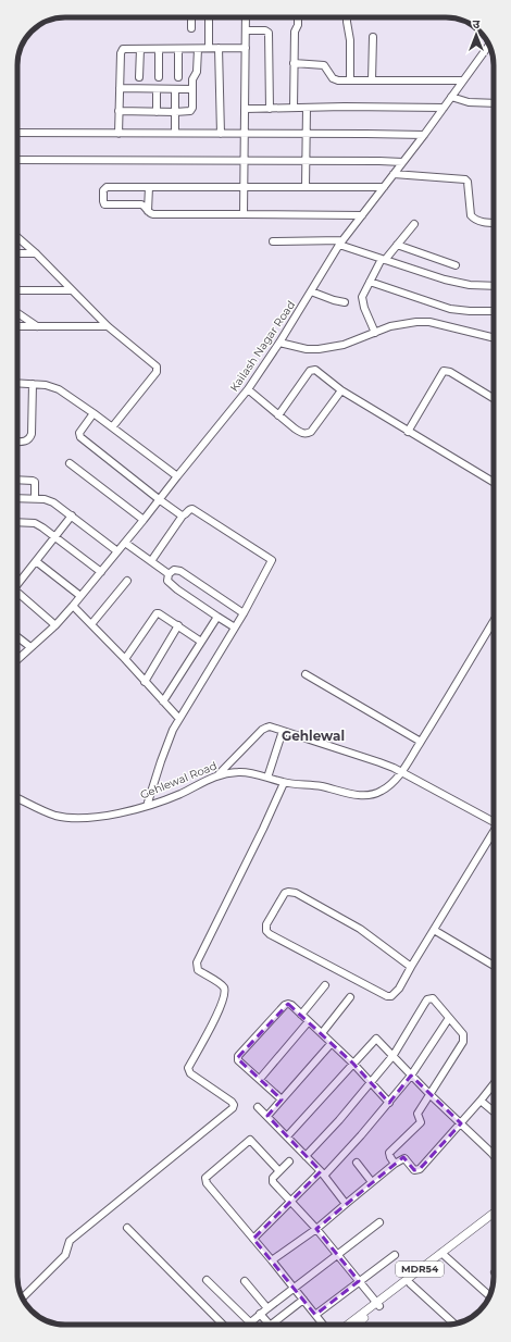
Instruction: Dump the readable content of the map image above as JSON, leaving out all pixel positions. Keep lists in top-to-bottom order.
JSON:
{
  "streets": {
    "main road": ["MDR54"],
    "street": ["Kailash Nagar Road", "Gehlewal Road"]
  },
  "districts": ["Gehlewal"],
  "north": "top"
}
